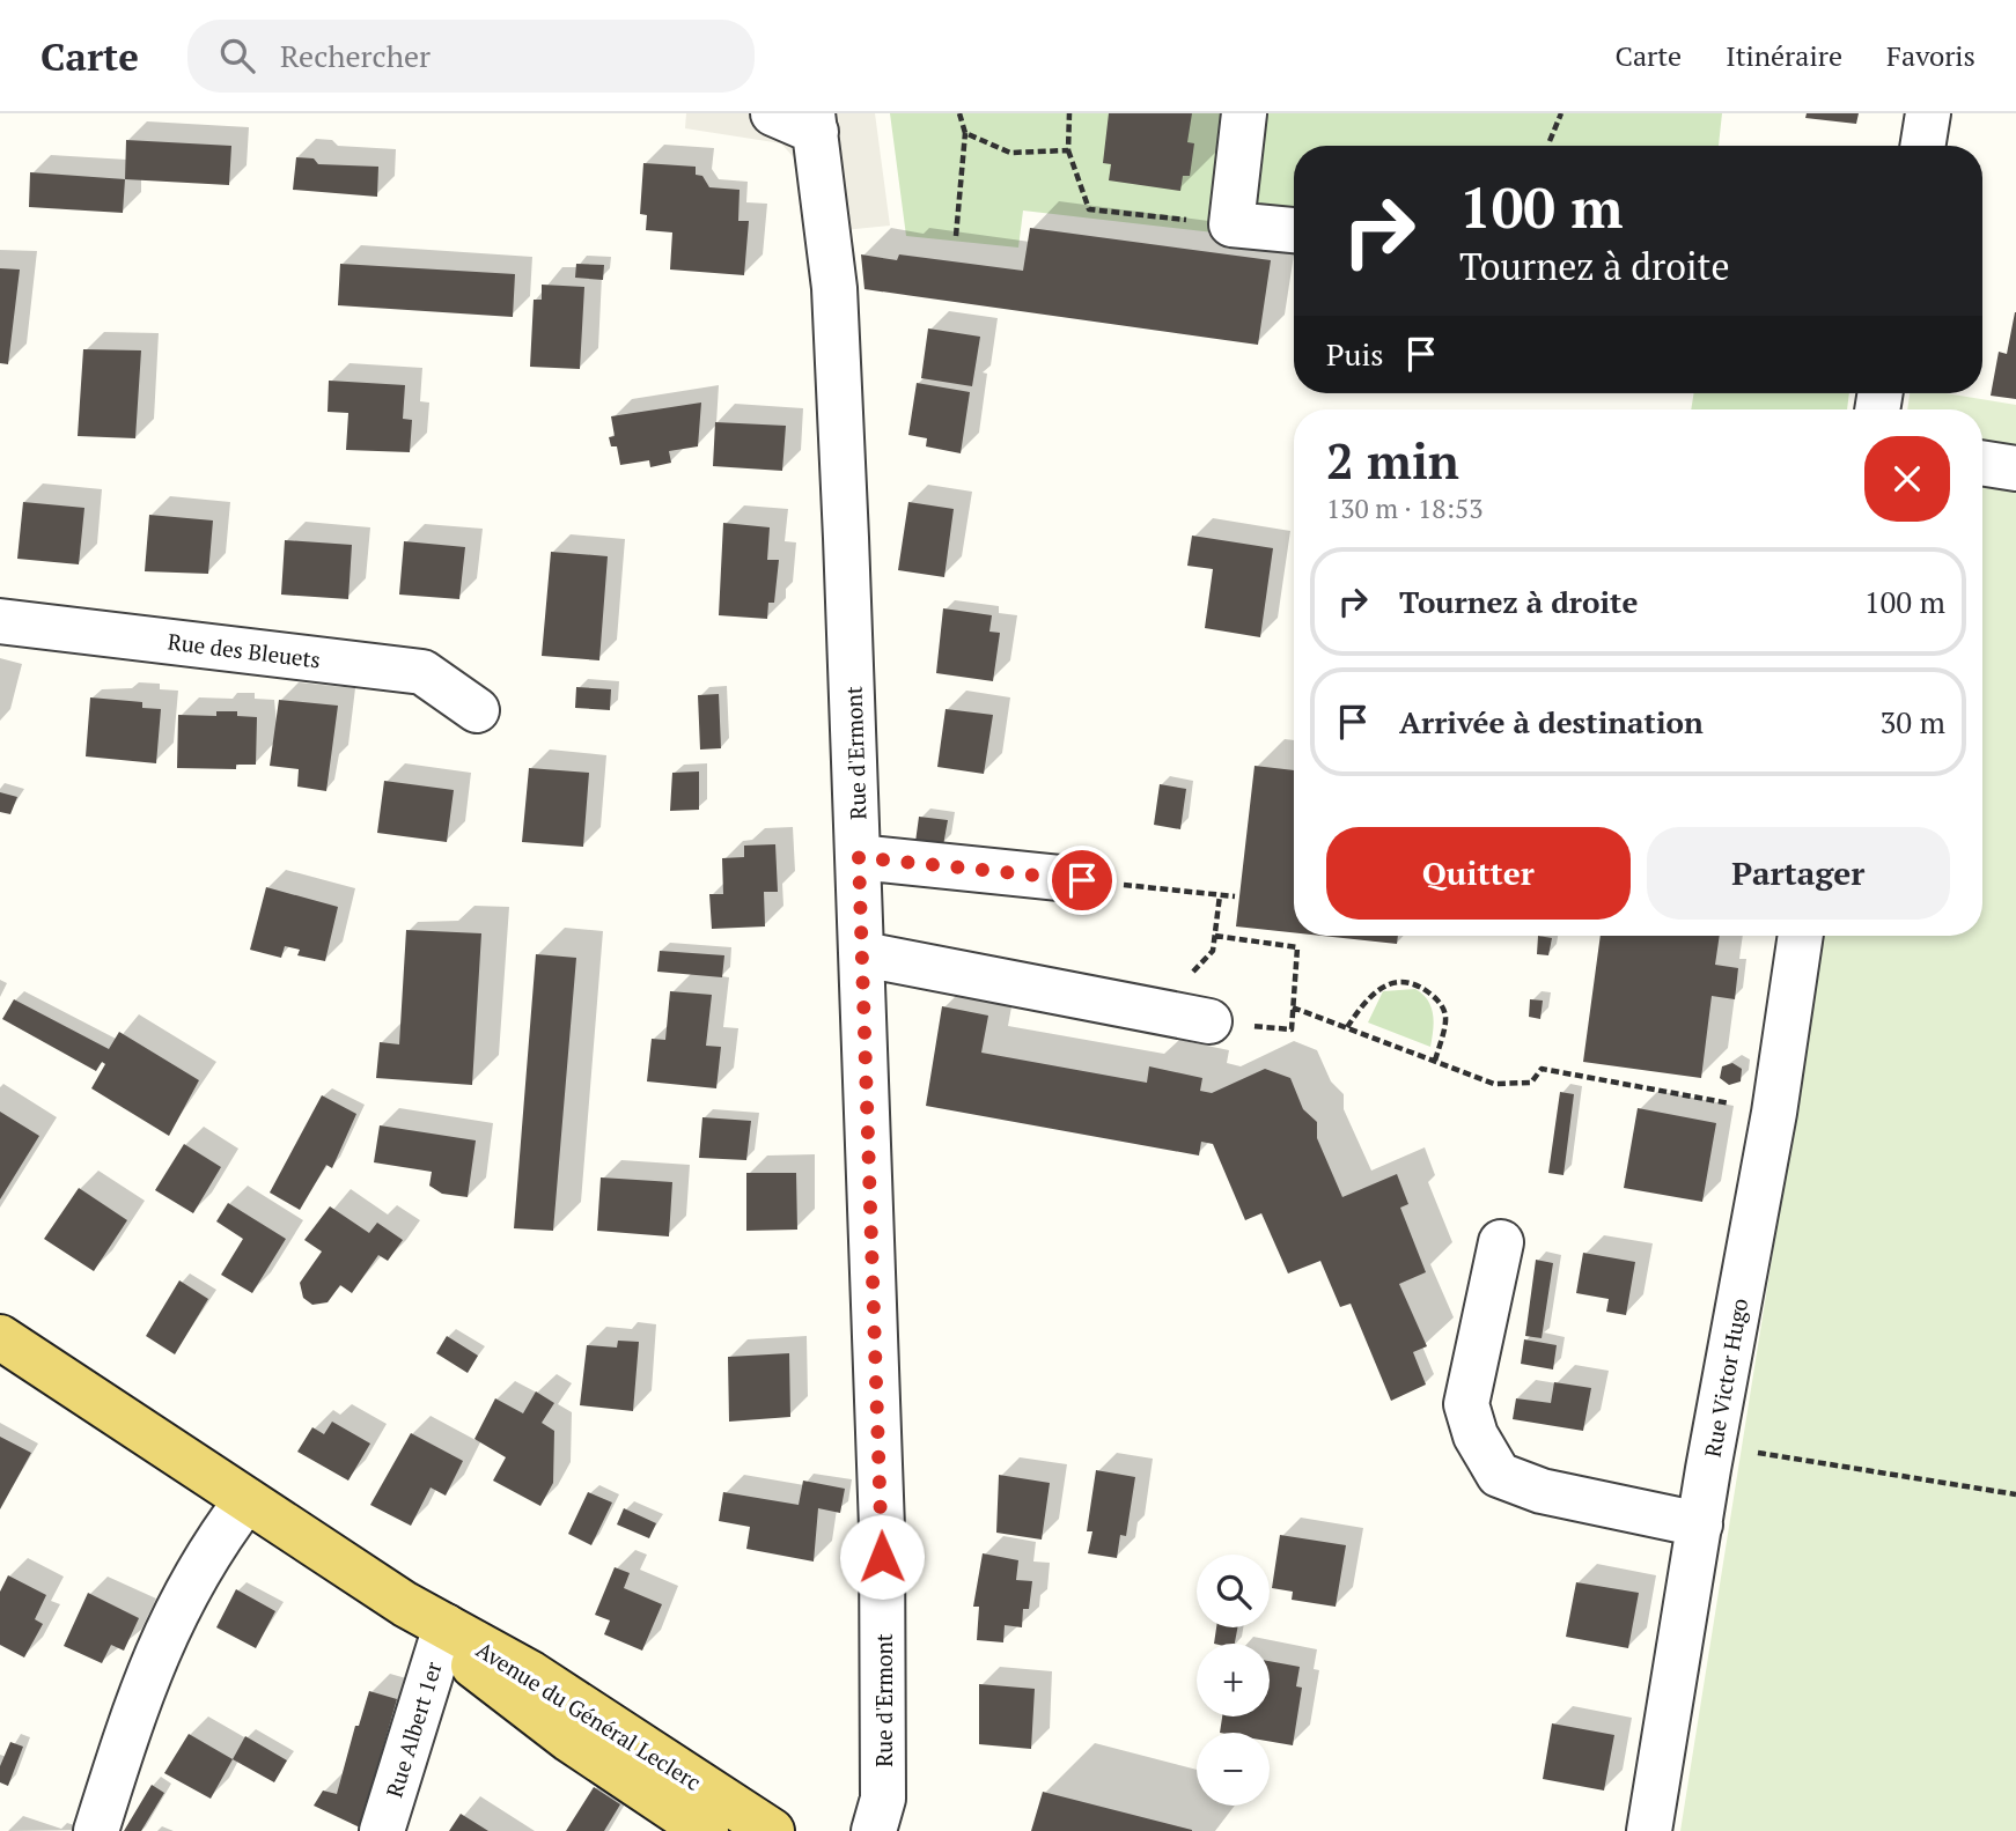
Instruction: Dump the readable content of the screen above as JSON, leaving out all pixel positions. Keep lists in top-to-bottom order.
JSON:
{
  "streets": {
    "main road": ["Avenue du Général Leclerc"],
    "street": [
      "Rue des Bleuets",
      "Rue d'Ermont",
      "Rue Victor Hugo",
      "Rue Albert 1er"
    ]
  },
  "crossings": [
    ["Avenue du Général Leclerc", "Rue Albert 1er"]
  ],
  "page": {
    "header": "Carte",
    "search": "Rechercher",
    "nav": ["Carte", "Itinéraire", "Favoris"],
    "turn": ["100 m", "Tournez à droite"],
    "then": "Puis",
    "heading": ["2 min", "130 m · 18:53"],
    "list": [
      {
        "name": "Tournez à droite",
        "value": "100 m"
      },
      {
        "name": "Arrivée à destination",
        "value": "30 m"
      }
    ],
    "buttons": ["Quitter", "Partager"],
    "map_buttons": ["+", "−"]
  }
}
